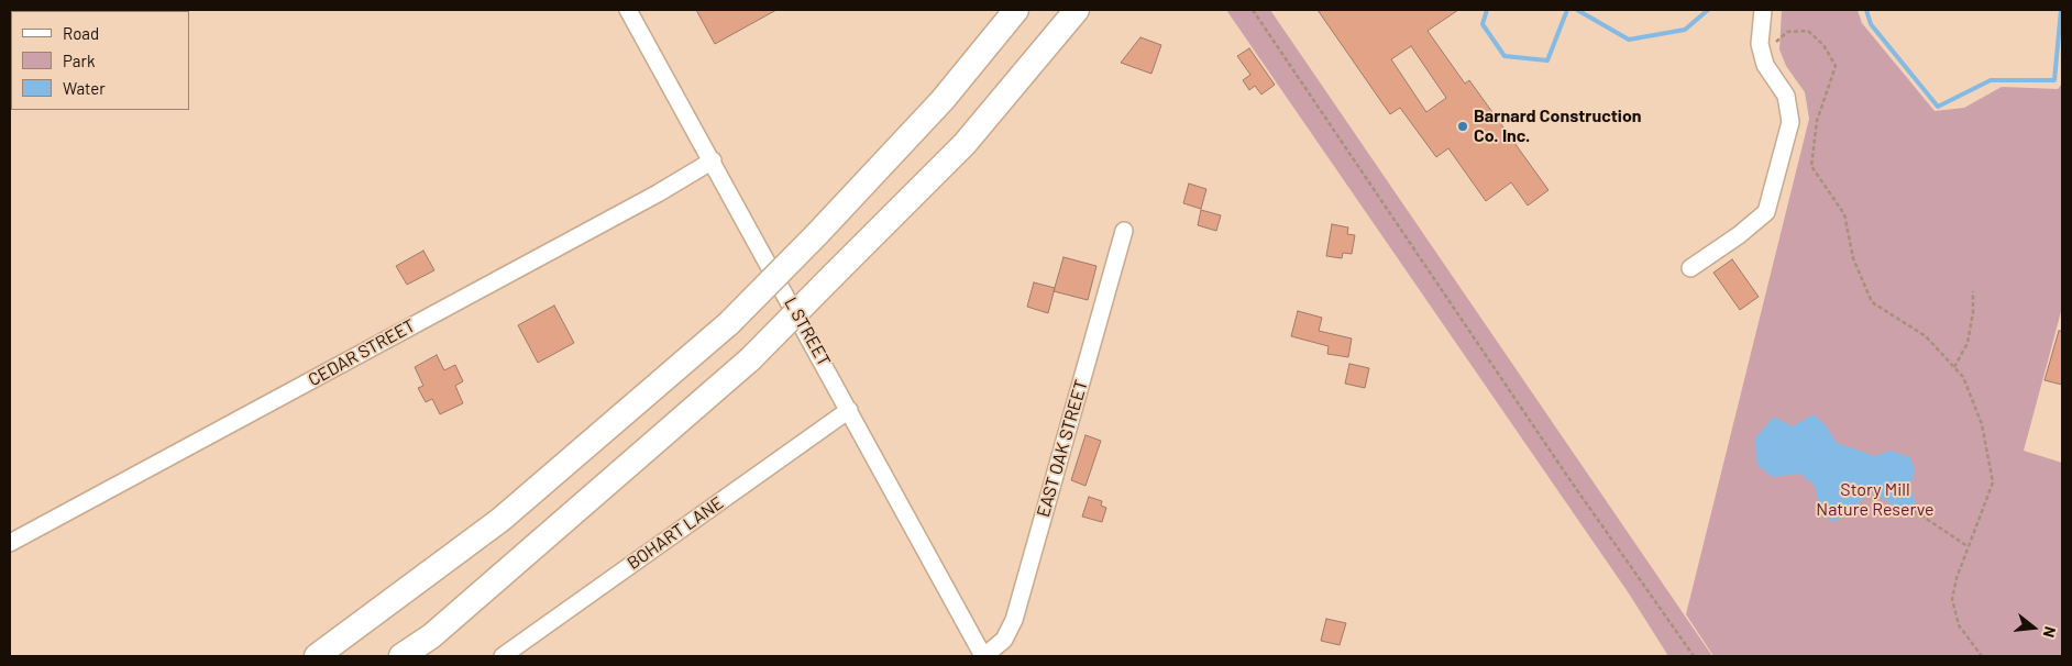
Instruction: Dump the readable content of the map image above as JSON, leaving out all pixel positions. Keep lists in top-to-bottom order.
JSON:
{
  "streets": {
    "street": [
      "L STREET",
      "CEDAR STREET",
      "EAST OAK STREET",
      "BOHART LANE"
    ]
  },
  "crossings": [
    ["L STREET", "CEDAR STREET"],
    ["L STREET", "EAST OAK STREET"],
    ["L STREET", "BOHART LANE"]
  ],
  "parks": ["Story Mill Nature Reserve"],
  "places": ["Barnard Construction Co. Inc."],
  "legend": ["Road", "Park", "Water"],
  "north": "right"
}
